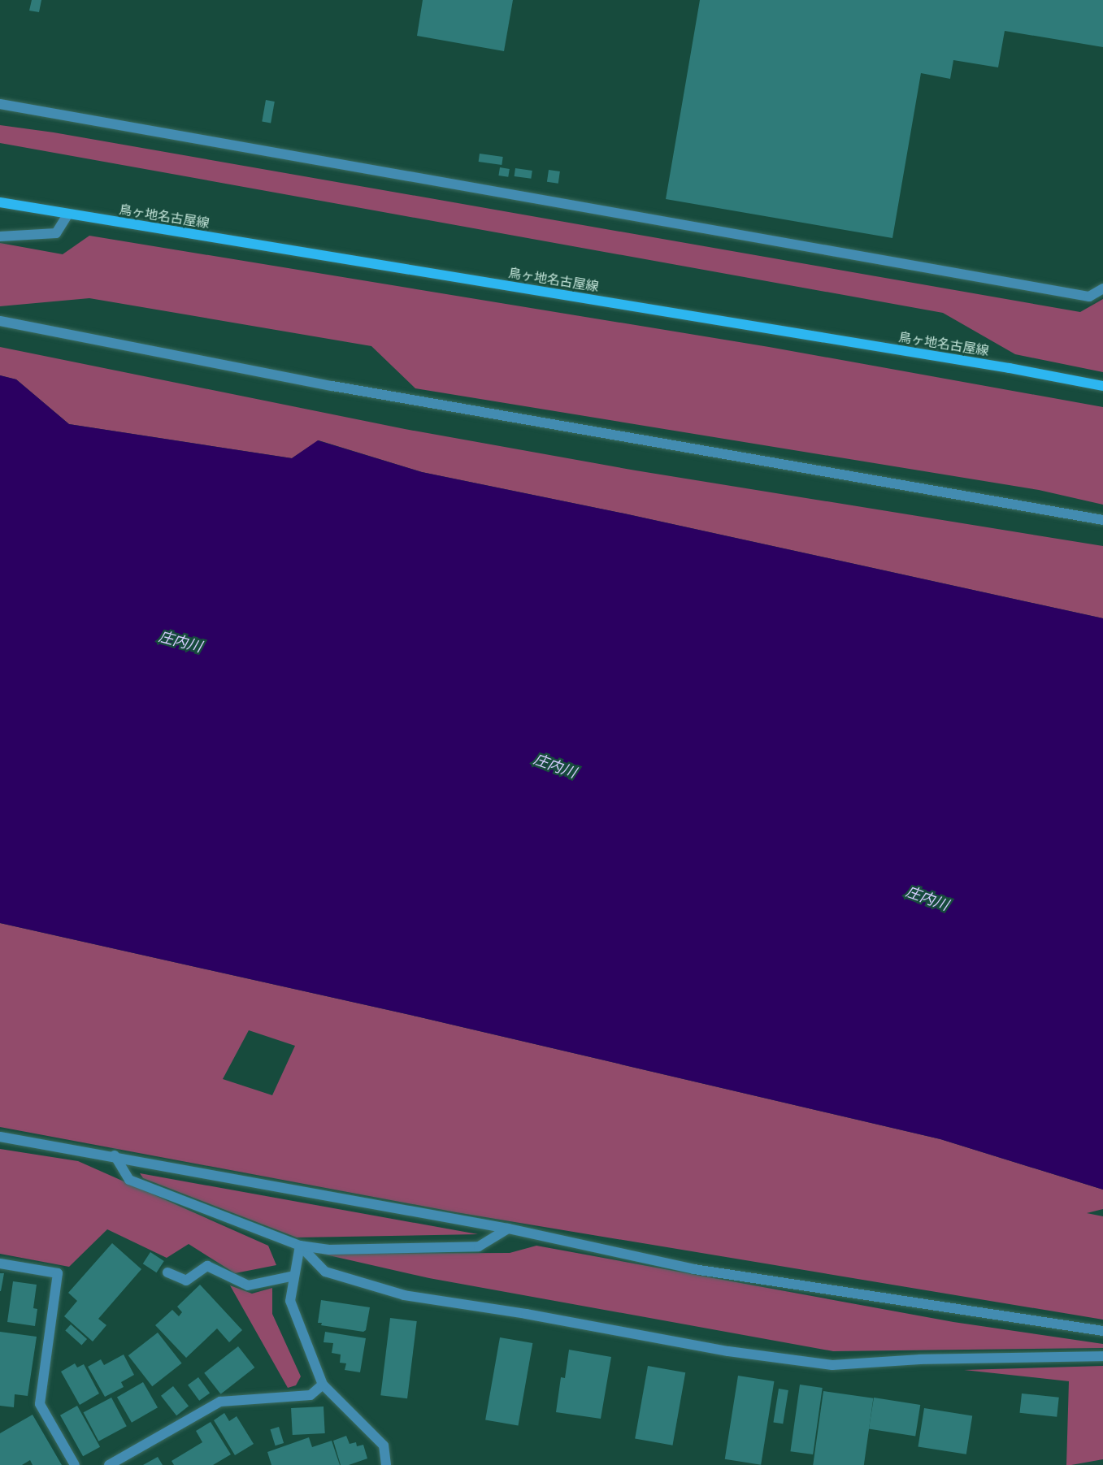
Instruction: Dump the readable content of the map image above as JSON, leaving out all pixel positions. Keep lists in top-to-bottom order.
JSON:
{
  "streets": {
    "main road": ["鳥ヶ地名古屋線"]
  },
  "water": ["庄内川"]
}
